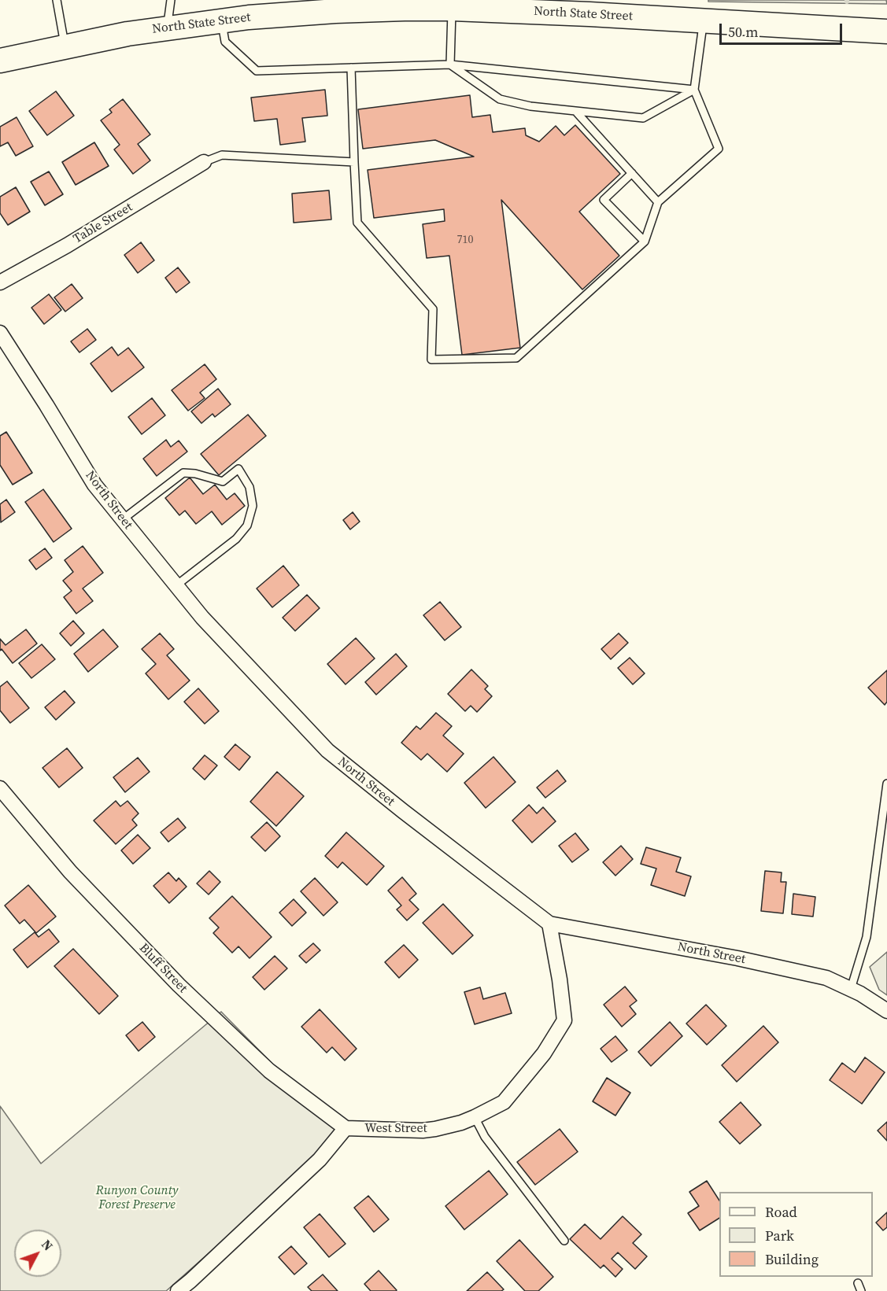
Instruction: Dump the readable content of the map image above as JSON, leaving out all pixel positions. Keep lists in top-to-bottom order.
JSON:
{
  "streets": {
    "main road": ["North State Street"],
    "street": [
      "Table Street",
      "North Street",
      "Bluff Street",
      "West Street"
    ]
  },
  "crossings": [
    ["North Street", "West Street"],
    ["Bluff Street", "West Street"]
  ],
  "parks": ["Runyon County Forest Preserve"],
  "house_numbers": ["710"],
  "legend": ["Road", "Park", "Building"],
  "scale_bar": "50 m",
  "north": "top right"
}
